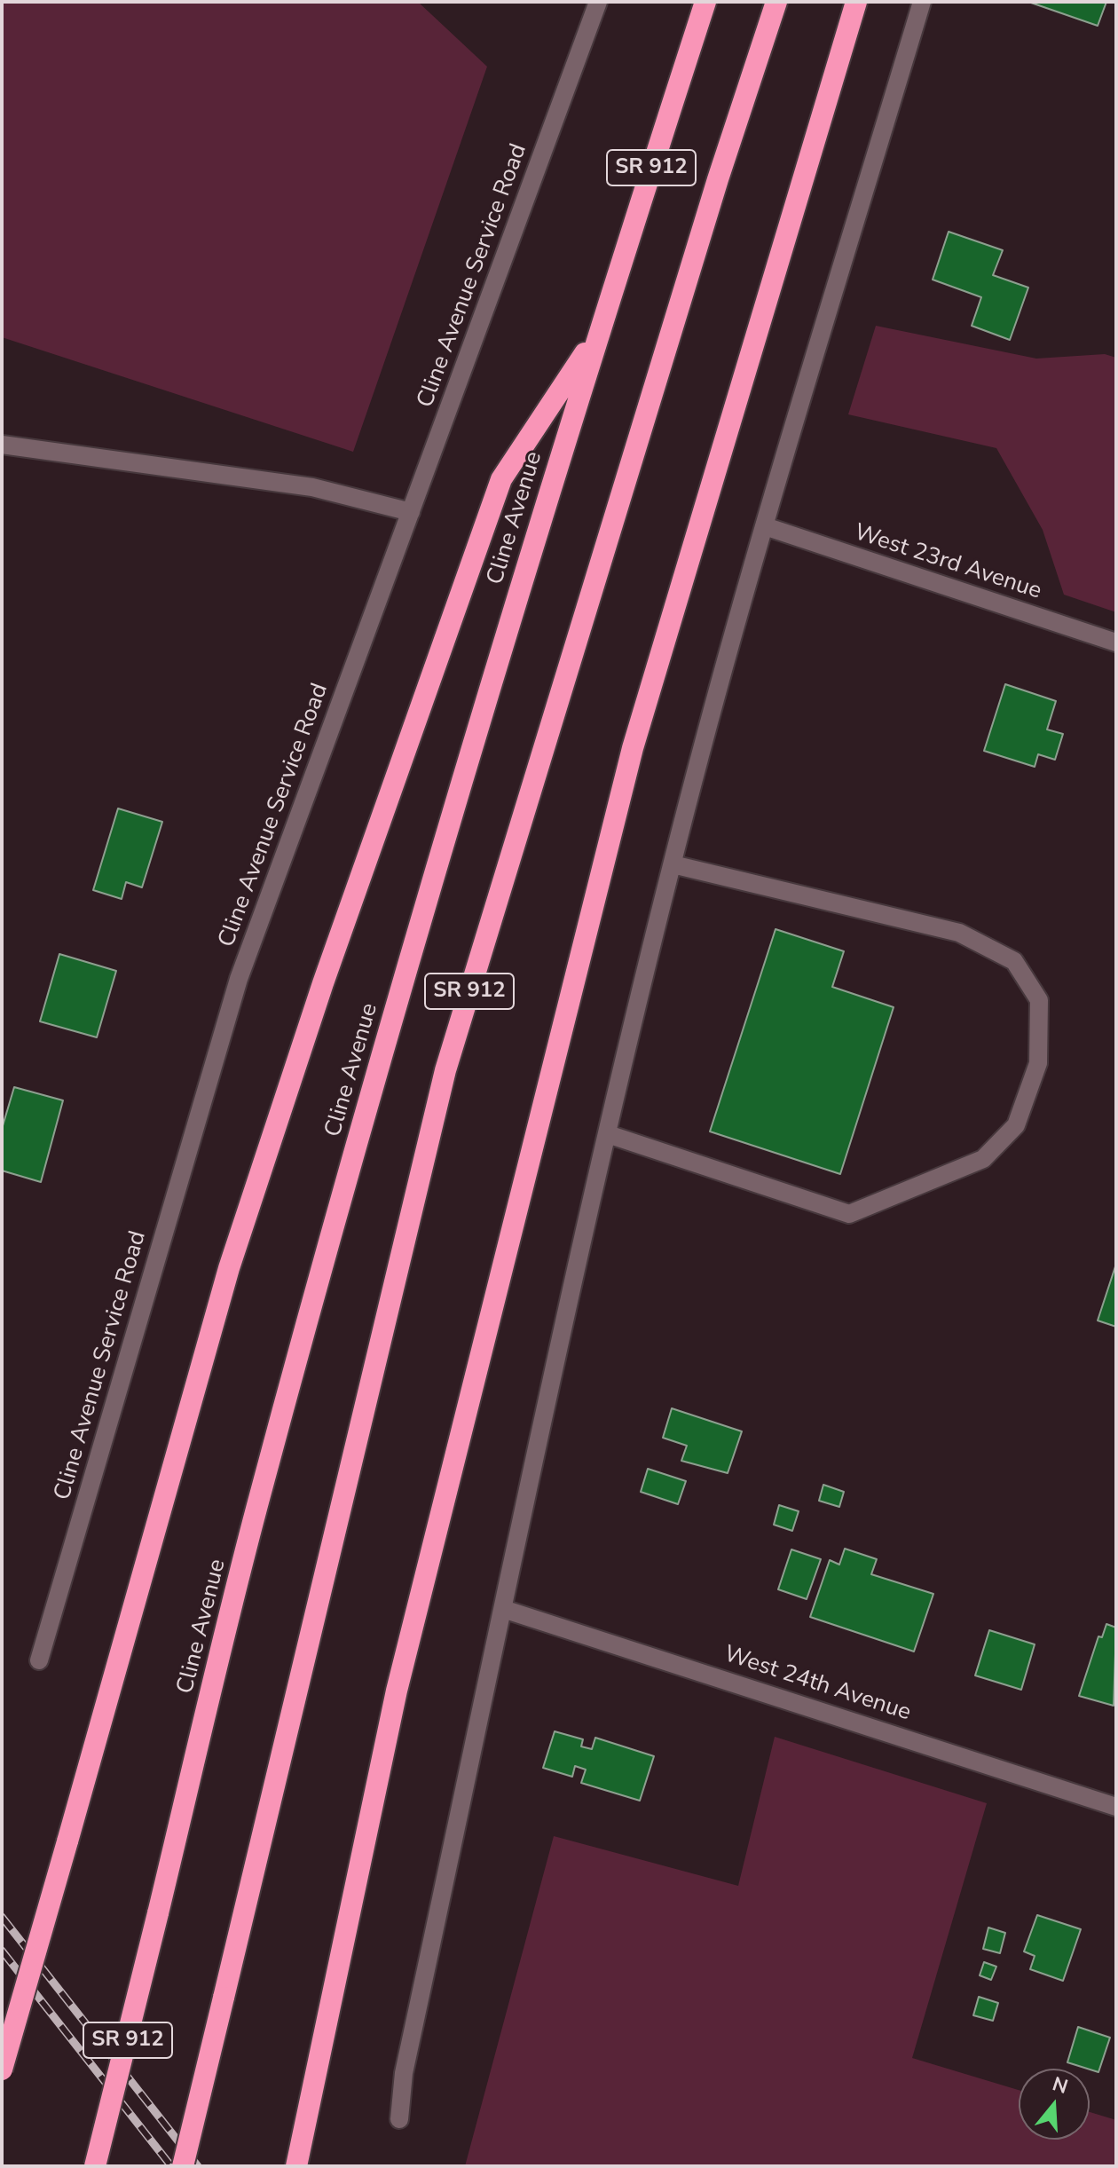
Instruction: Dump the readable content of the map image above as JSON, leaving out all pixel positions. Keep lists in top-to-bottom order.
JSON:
{
  "streets": {
    "highway": ["SR 912", "Cline Avenue"],
    "street": ["Cline Avenue Service Road", "West 23rd Avenue", "West 24th Avenue"]
  },
  "north": "top"
}
